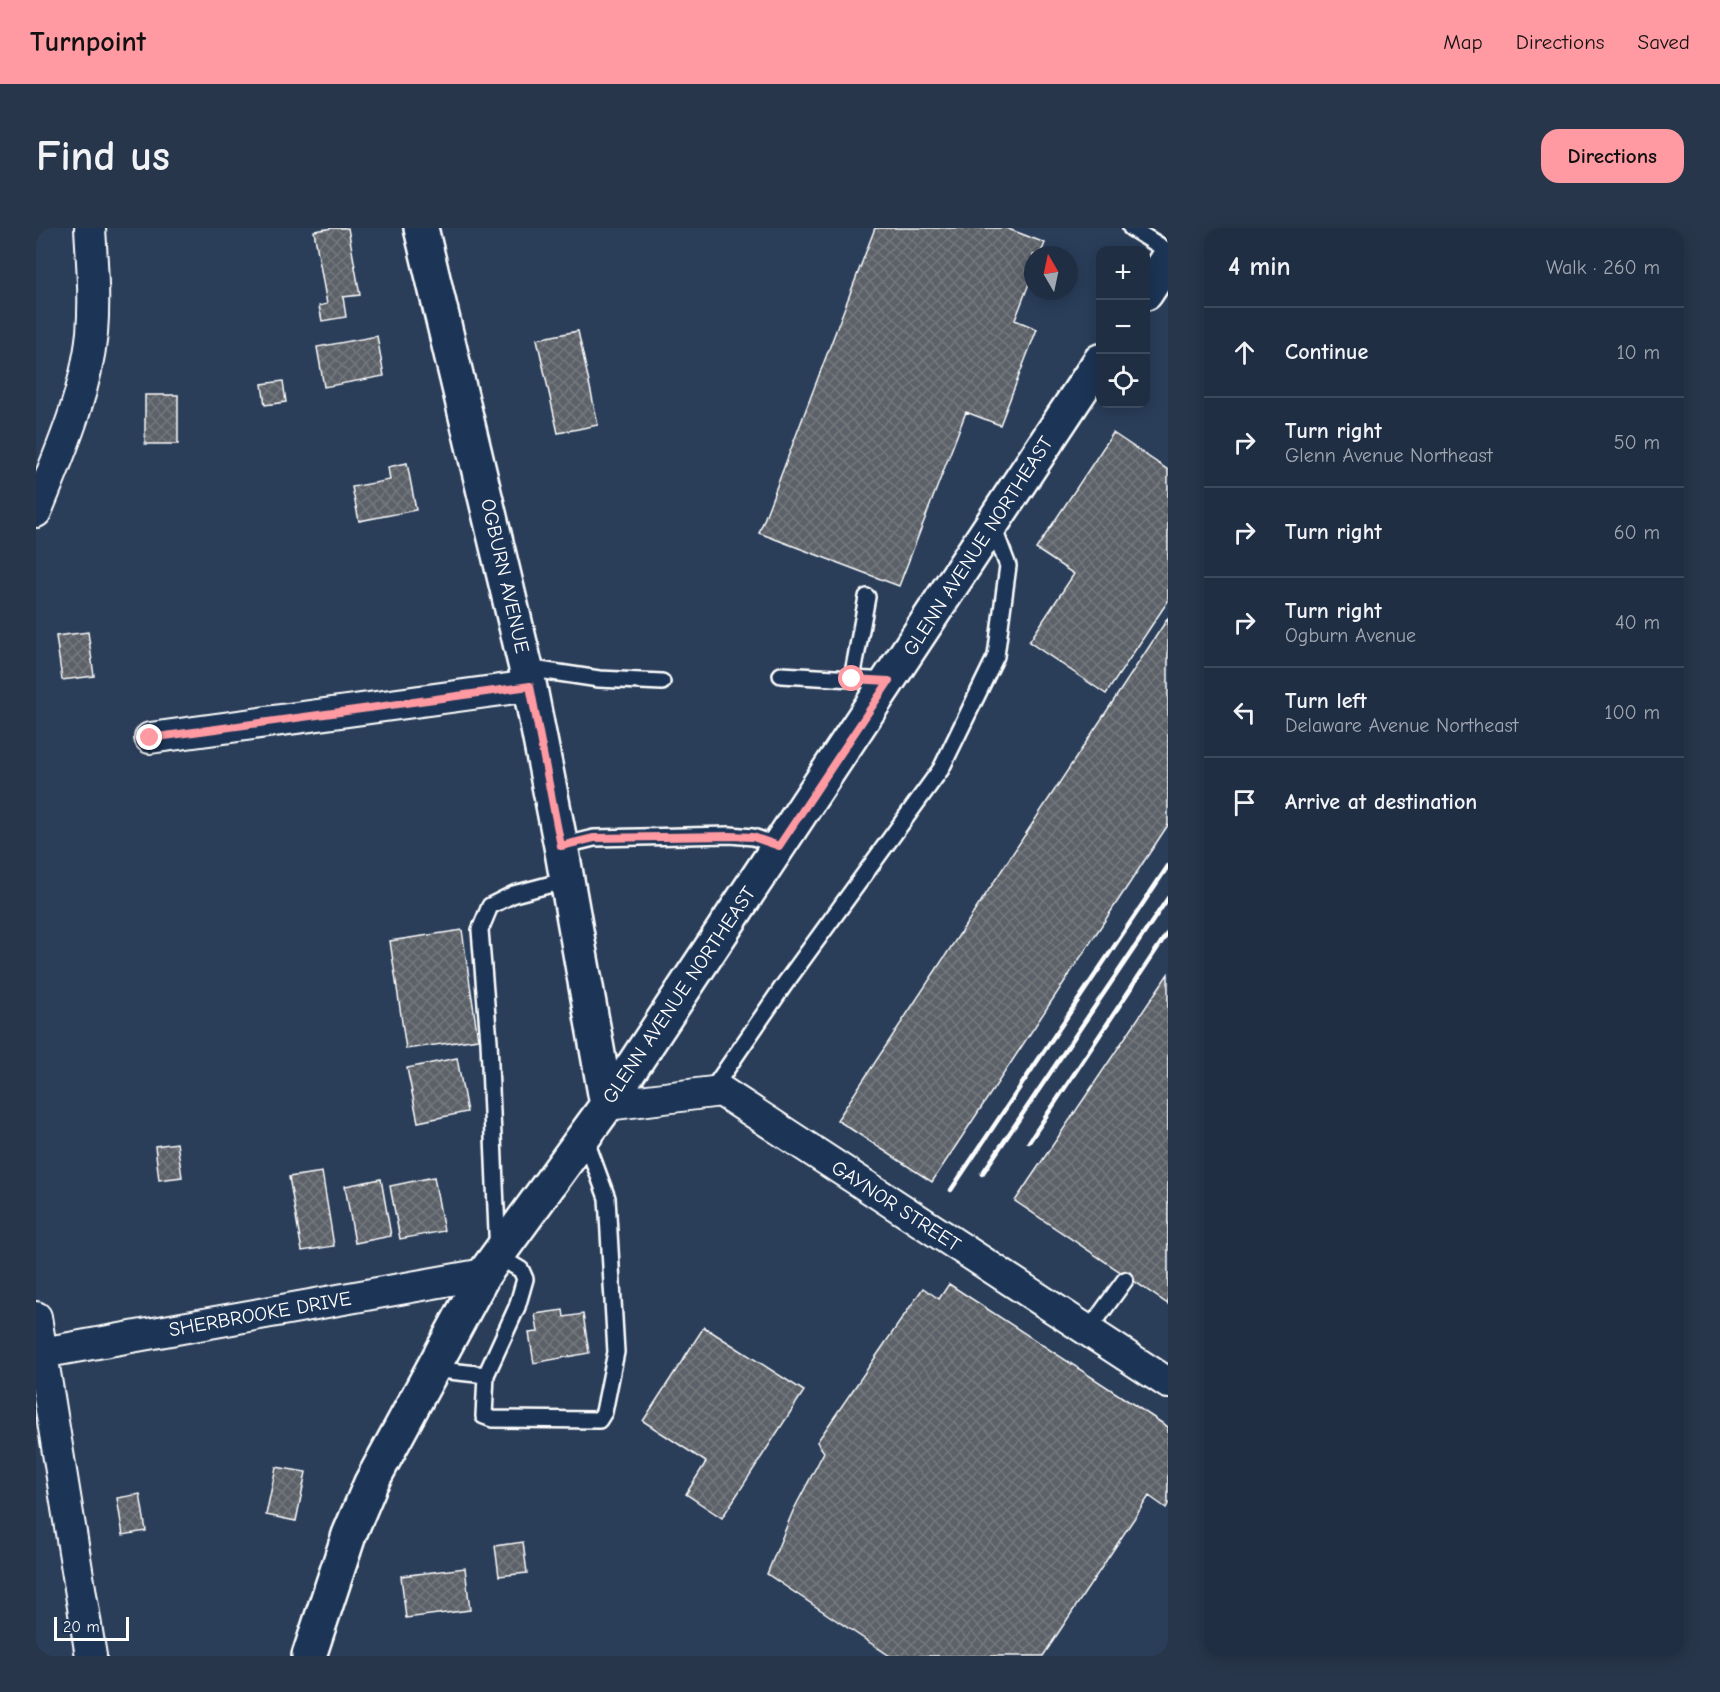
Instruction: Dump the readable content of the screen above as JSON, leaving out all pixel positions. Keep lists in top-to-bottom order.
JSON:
{
  "streets": {
    "street": [
      "GLENN AVENUE NORTHEAST",
      "OGBURN AVENUE",
      "GAYNOR STREET",
      "SHERBROOKE DRIVE"
    ]
  },
  "crossings": [
    ["GLENN AVENUE NORTHEAST", "OGBURN AVENUE"],
    ["GLENN AVENUE NORTHEAST", "GAYNOR STREET"],
    ["GLENN AVENUE NORTHEAST", "SHERBROOKE DRIVE"],
    ["OGBURN AVENUE", "GAYNOR STREET"]
  ],
  "scale_bar": "20 m",
  "north": "top",
  "page": {
    "header": "Turnpoint",
    "nav": ["Map", "Directions", "Saved"],
    "buttons": "Directions",
    "title": "Find us",
    "heading": ["4 min", "Walk · 260 m"],
    "map_buttons": ["+", "−"],
    "list": [
      ["Continue", "10 m"],
      ["Turn right", "Glenn Avenue Northeast", "50 m"],
      ["Turn right", "60 m"],
      ["Turn right", "Ogburn Avenue", "40 m"],
      ["Turn left", "Delaware Avenue Northeast", "100 m"],
      "Arrive at destination"
    ],
    "scale": "20 m"
  }
}
